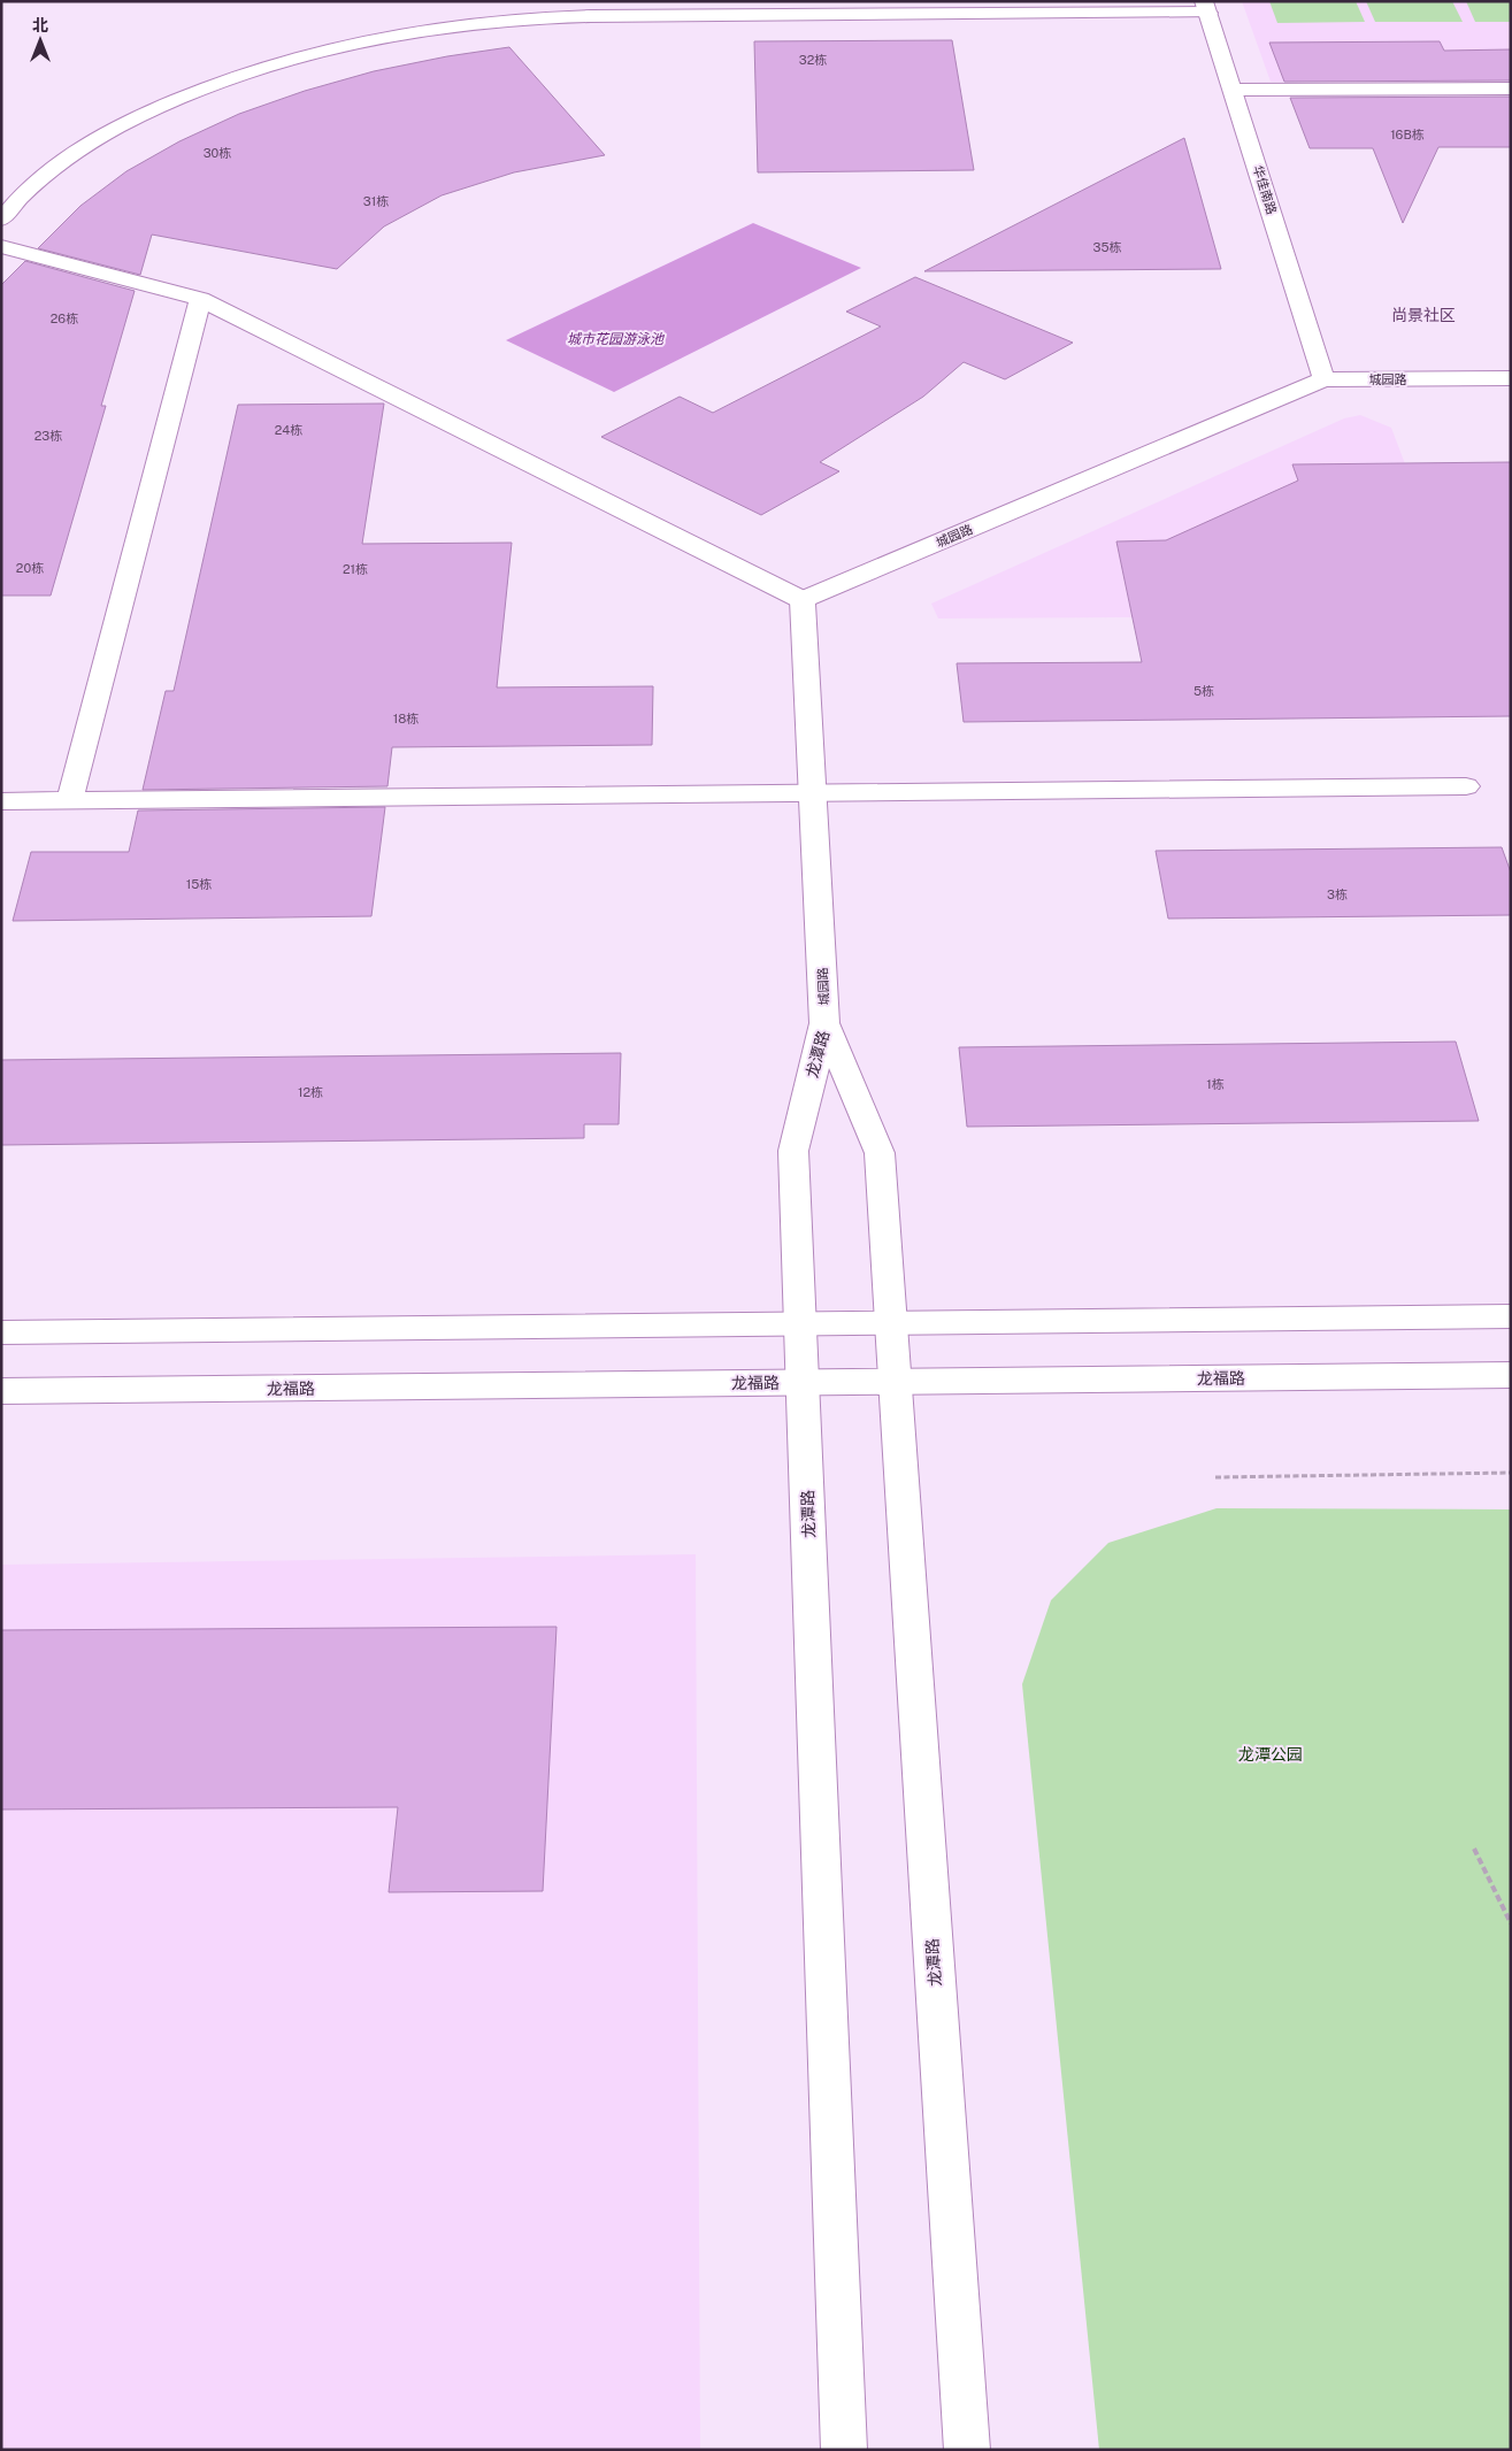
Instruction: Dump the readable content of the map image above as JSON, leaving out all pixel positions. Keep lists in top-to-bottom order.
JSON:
{
  "streets": {
    "street": [
      "华佳南路",
      "城园路",
      "龙潭路",
      "龙福路"
    ]
  },
  "crossings": [
    ["华佳南路", "城园路"],
    ["城园路", "龙潭路"],
    ["龙潭路", "龙福路"]
  ],
  "districts": ["尚景社区"],
  "water": ["城市花园游泳池"],
  "parks": ["龙潭公园"],
  "house_numbers": [
    "32栋",
    "16B栋",
    "30栋",
    "31栋",
    "35栋",
    "26栋",
    "24栋",
    "23栋",
    "20栋",
    "21栋",
    "5栋",
    "18栋",
    "15栋",
    "3栋",
    "1栋",
    "12栋"
  ],
  "north": "top"
}
